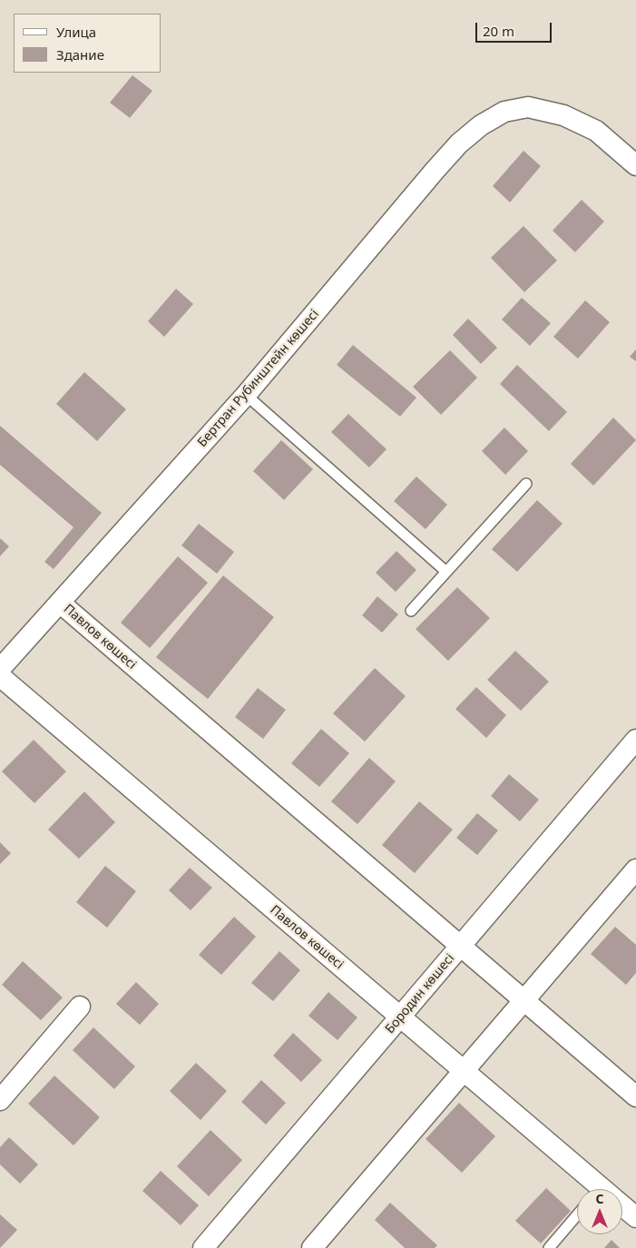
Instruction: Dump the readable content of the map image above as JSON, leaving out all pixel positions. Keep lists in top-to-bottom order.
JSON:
{
  "streets": {
    "street": ["Бертран Рубинштейн көшесі", "Павлов көшесі", "Бородин көшесі"]
  },
  "crossings": [
    ["Бертран Рубинштейн көшесі", "Павлов көшесі"],
    ["Павлов көшесі", "Бородин көшесі"]
  ],
  "legend": ["Улица", "Здание"],
  "scale_bar": "20 m",
  "north": "top"
}
